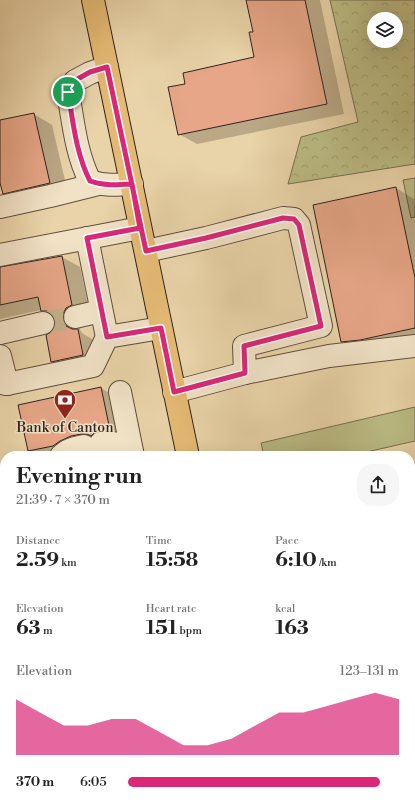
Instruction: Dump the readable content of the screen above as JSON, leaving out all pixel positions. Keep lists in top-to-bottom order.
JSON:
{
  "places": {
    "bank": ["Bank of Canton"]
  },
  "page": {
    "heading": ["Evening run", "21:39 · 7 × 370 m"],
    "stats": [
      ["Distance", "2.59 km"],
      ["Time", "15:58"],
      ["Pace", "6:10 /km"],
      ["Elevation", "63 m"],
      ["Heart rate", "151 bpm"],
      ["kcal", "163"]
    ],
    "chart": ["Elevation", "123–131 m"],
    "list": [
      {
        "name": "370 m",
        "note": "6:05"
      }
    ]
  }
}
